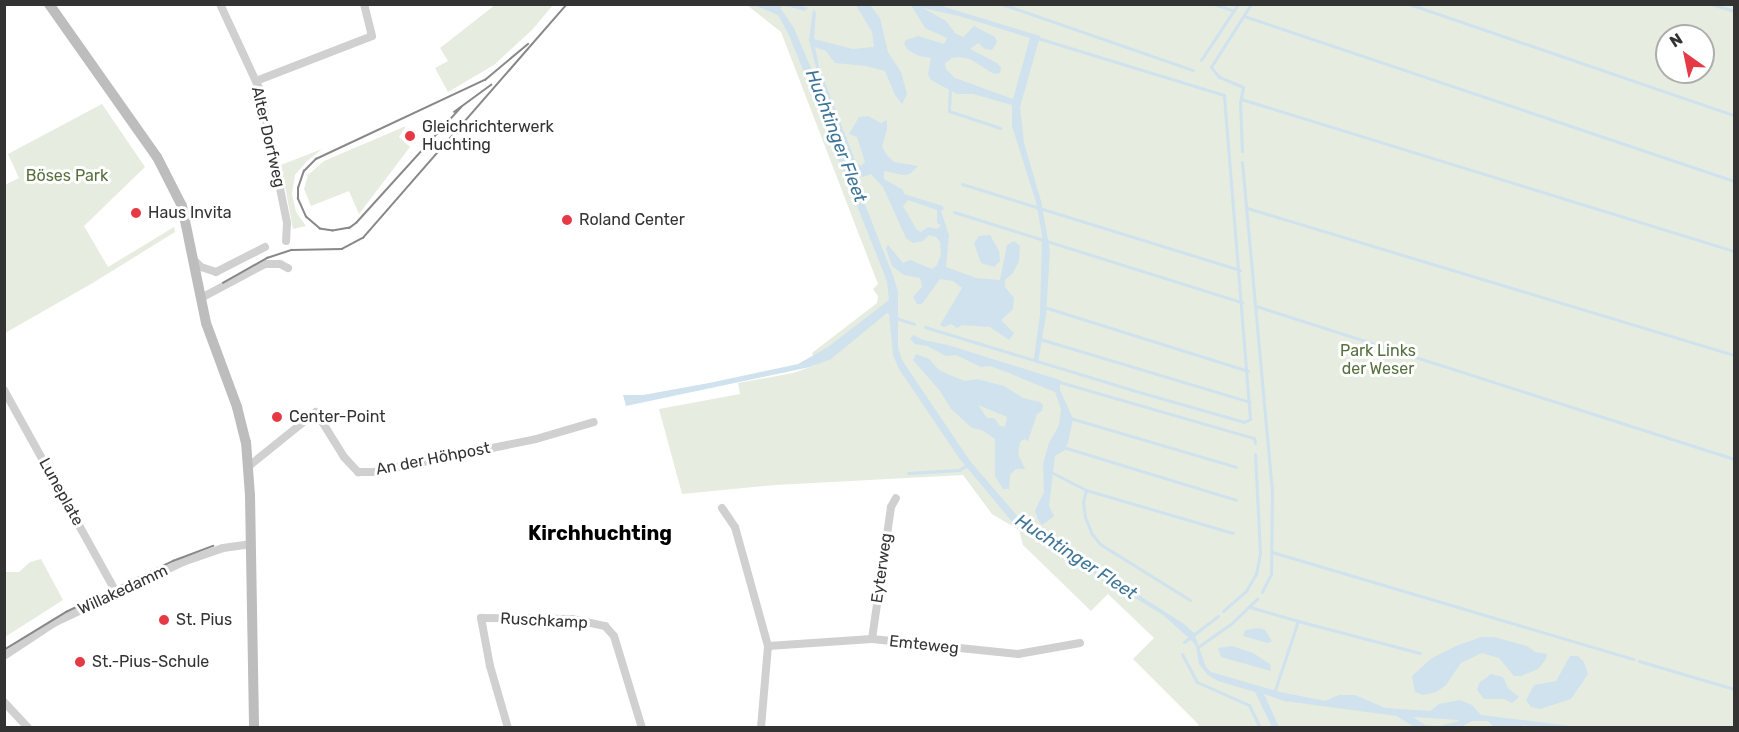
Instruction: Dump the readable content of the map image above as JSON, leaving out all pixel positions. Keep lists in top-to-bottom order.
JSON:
{
  "streets": {
    "street": [
      "Alter Dorfweg",
      "An der Höhpost",
      "Luneplate",
      "Eyterweg",
      "Willakedamm",
      "Ruschkamp",
      "Emteweg"
    ]
  },
  "crossings": [
    ["Luneplate", "Willakedamm"],
    ["Eyterweg", "Emteweg"]
  ],
  "districts": ["Kirchhuchting"],
  "water": ["Huchtinger Fleet"],
  "parks": ["Böses Park", "Park Links der Weser"],
  "places": [
    "Gleichrichterwerk Huchting",
    "Haus Invita",
    "Roland Center",
    "Center-Point",
    "St. Pius",
    "St.-Pius-Schule"
  ],
  "north": "top left"
}
